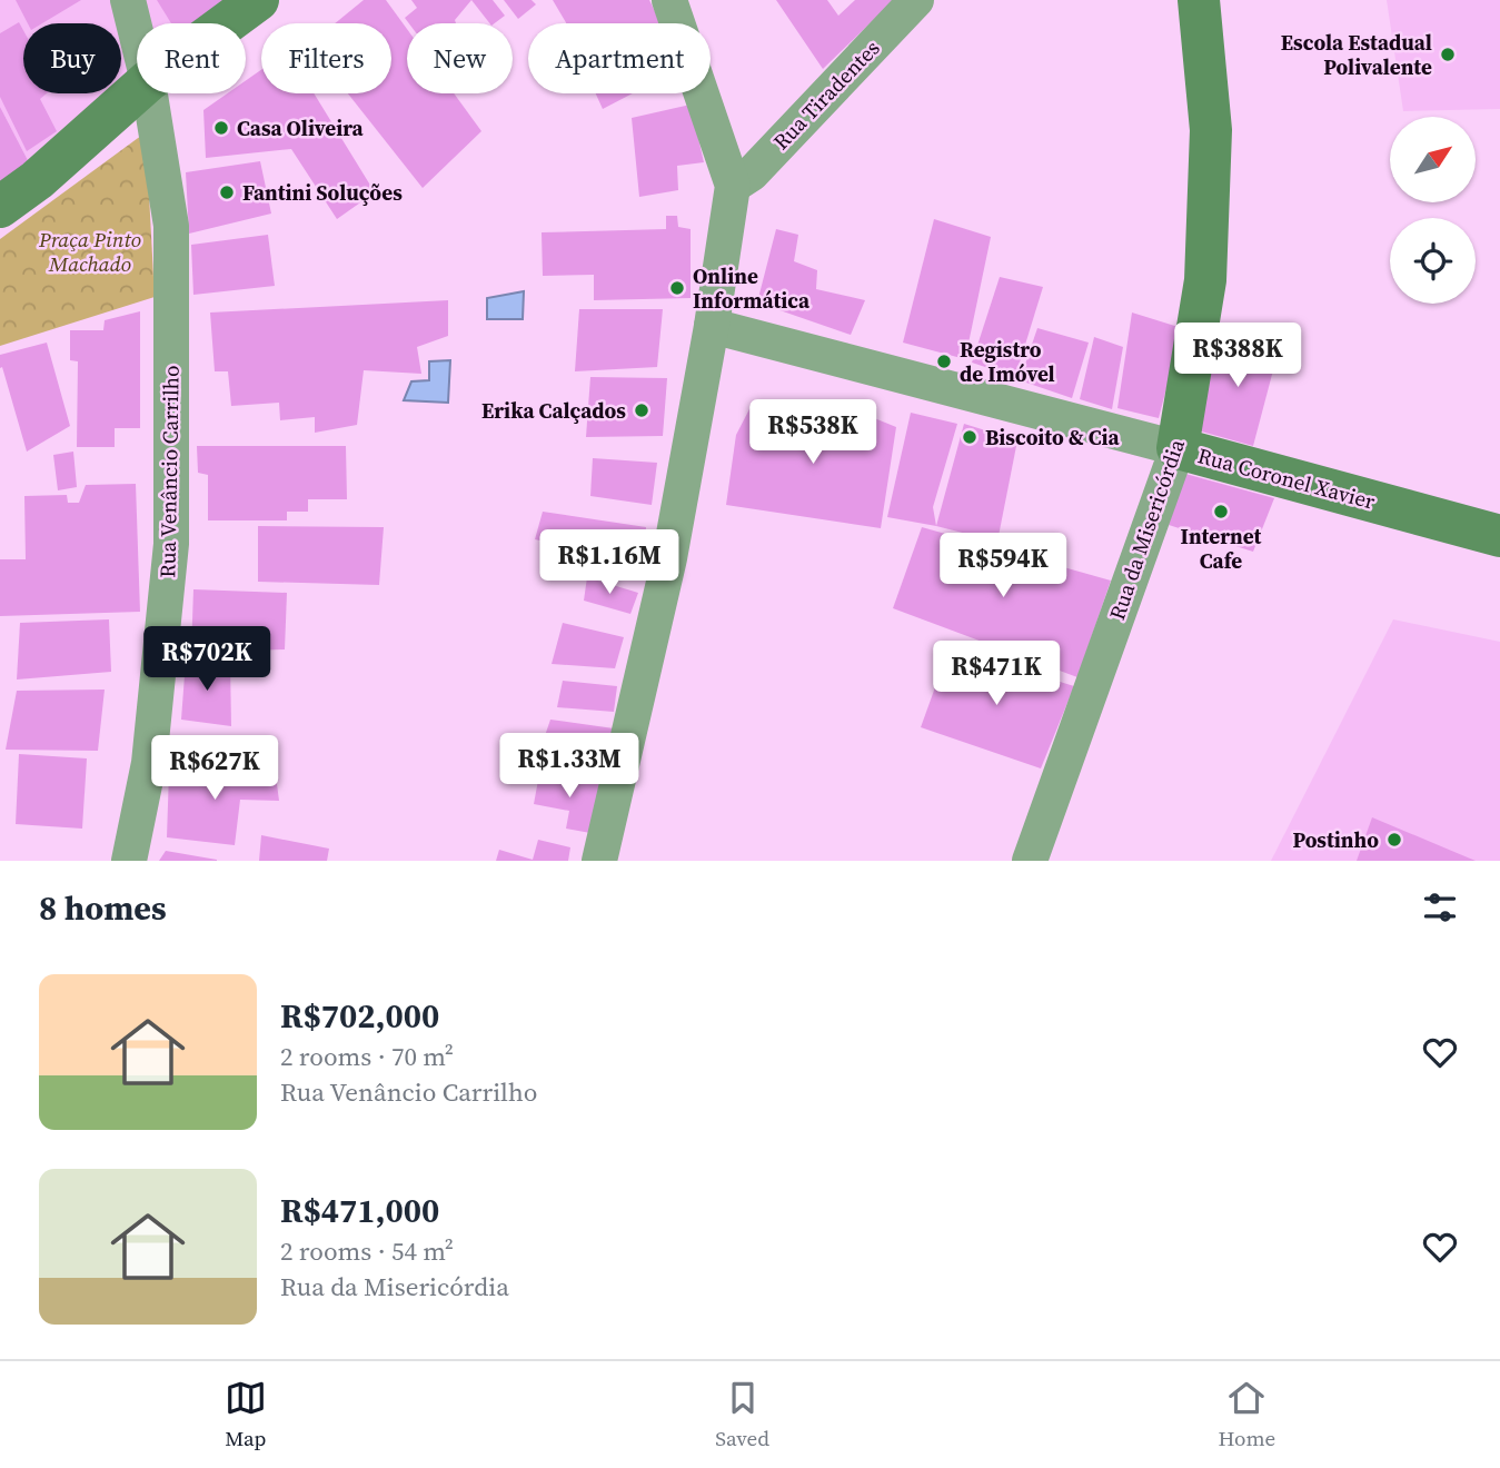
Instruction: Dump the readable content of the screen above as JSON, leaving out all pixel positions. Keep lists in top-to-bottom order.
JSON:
{
  "streets": {
    "street": [
      "Rua Tiradentes",
      "Rua Venâncio Carrilho",
      "Rua Coronel Xavier",
      "Rua da Misericórdia"
    ]
  },
  "crossings": [
    ["Rua Coronel Xavier", "Rua da Misericórdia"]
  ],
  "parks": ["Praça Pinto Machado"],
  "places": [
    "Escola Estadual Polivalente",
    "Casa Oliveira",
    "Fantini Soluções",
    "Online Informática",
    "Registro de Imóvel",
    "Erika Calçados",
    "Biscoito & Cia",
    "Internet Cafe",
    "Postinho"
  ],
  "north": "top right",
  "page": {
    "chip": [
      "Buy",
      "Rent",
      "Filters",
      "New",
      "Apartment"
    ],
    "price": [
      "R$388K",
      "R$538K",
      "R$1.16M",
      "R$594K",
      "R$702K",
      "R$471K",
      "R$1.33M",
      "R$627K"
    ],
    "heading": "8 homes",
    "list": [
      {
        "name": "R$702,000",
        "note": "2 rooms · 70 m² · Rua Venâncio Carrilho"
      },
      {
        "name": "R$471,000",
        "note": "2 rooms · 54 m² · Rua da Misericórdia"
      }
    ],
    "tabs": ["Map", "Saved", "Home"]
  }
}
